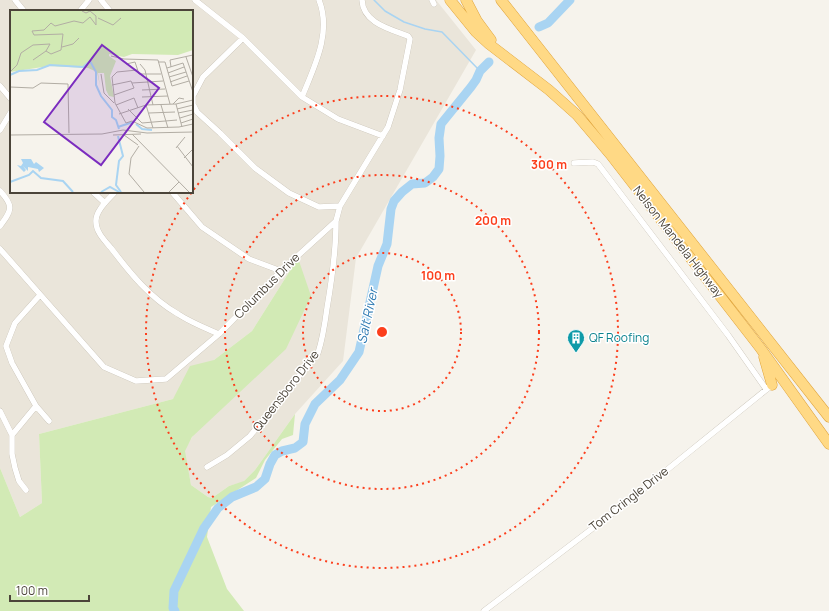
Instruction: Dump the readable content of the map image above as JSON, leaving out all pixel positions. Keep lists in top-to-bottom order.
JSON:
{
  "streets": {
    "highway": ["Nelson Mandela Highway"],
    "street": ["Columbus Drive", "Queensboro Drive", "Tom Cringle Drive"]
  },
  "crossings": [
    ["Columbus Drive", "Queensboro Drive"]
  ],
  "water": ["Salt River"],
  "places": {
    "building": ["QF Roofing"]
  },
  "scale_bar": "100 m",
  "rings": ["300 m", "200 m", "100 m"]
}
